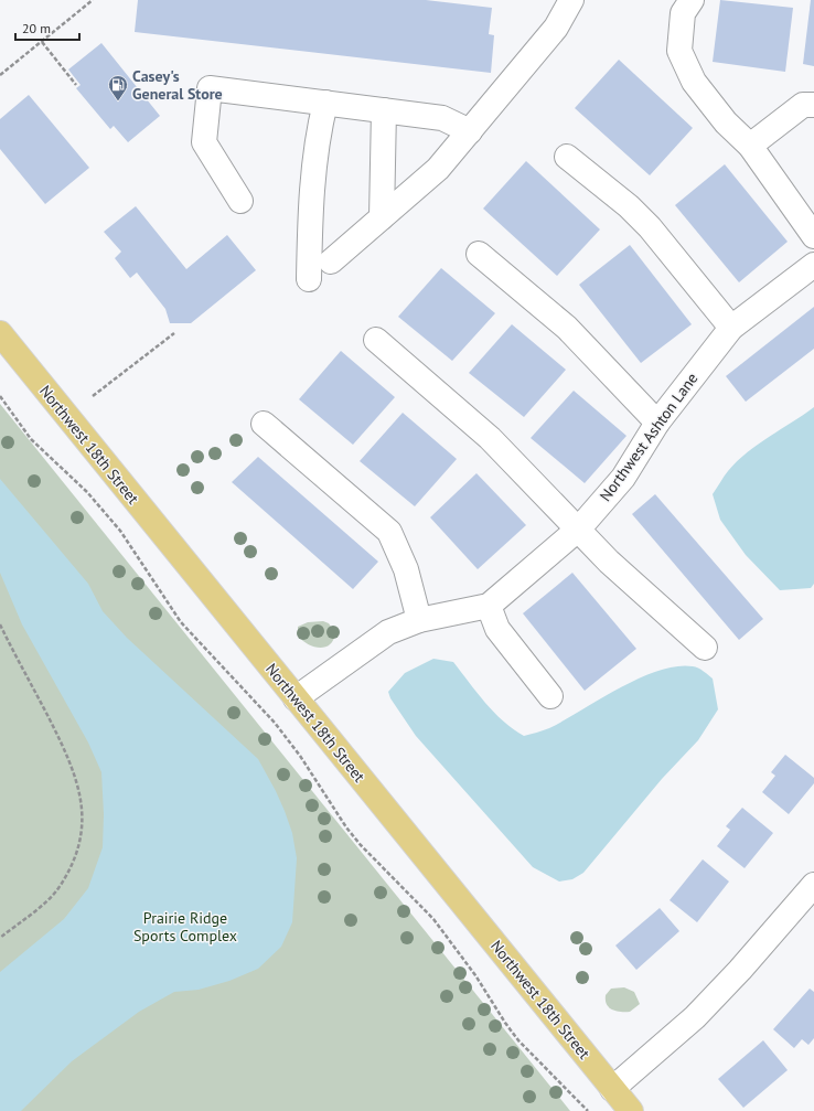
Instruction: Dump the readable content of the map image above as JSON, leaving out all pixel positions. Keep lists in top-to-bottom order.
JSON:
{
  "streets": {
    "main road": ["Northwest 18th Street"],
    "street": ["Northwest Ashton Lane"]
  },
  "crossings": [
    ["Northwest Ashton Lane", "Northwest 18th Street"]
  ],
  "parks": ["Prairie Ridge Sports Complex"],
  "places": {
    "fuel station": ["Casey's General Store"]
  },
  "scale_bar": "20 m"
}
